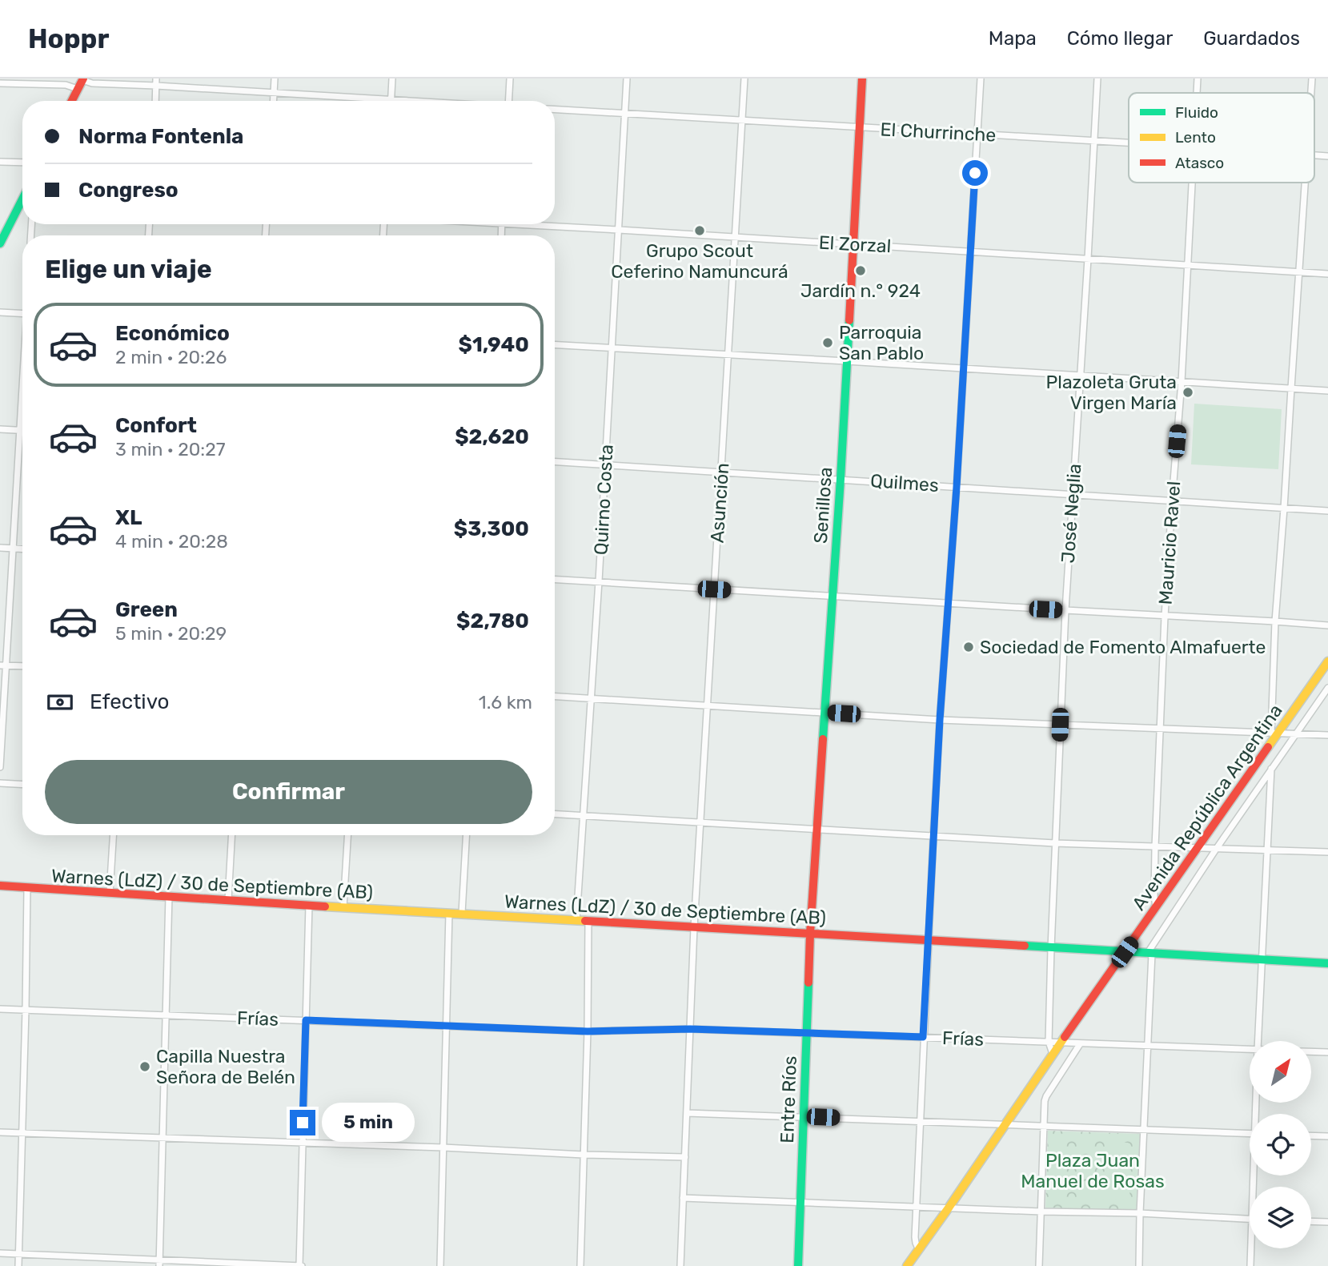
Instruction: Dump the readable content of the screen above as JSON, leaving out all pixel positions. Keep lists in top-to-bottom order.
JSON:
{
  "streets": {
    "street": [
      "El Churrinche",
      "El Zorzal",
      "Quilmes",
      "Quirno Costa",
      "Asunción",
      "Senillosa",
      "José Neglia",
      "Mauricio Ravel",
      "Avenida República Argentina",
      "Warnes (LdZ) / 30 de Septiembre (AB)",
      "Frías",
      "Entre Ríos"
    ]
  },
  "crossings": [
    ["El Churrinche", "Quirno Costa"],
    ["El Churrinche", "Asunción"],
    ["El Churrinche", "Senillosa"],
    ["El Churrinche", "José Neglia"],
    ["El Zorzal", "Quirno Costa"],
    ["El Zorzal", "Asunción"],
    ["El Zorzal", "Senillosa"],
    ["El Zorzal", "José Neglia"],
    ["El Zorzal", "Mauricio Ravel"],
    ["Quilmes", "Quirno Costa"],
    ["Quilmes", "Asunción"],
    ["Quilmes", "Senillosa"],
    ["Quilmes", "José Neglia"],
    ["Quilmes", "Mauricio Ravel"],
    ["Quirno Costa", "Warnes (LdZ) / 30 de Septiembre (AB)"],
    ["Asunción", "Warnes (LdZ) / 30 de Septiembre (AB)"],
    ["Asunción", "Frías"],
    ["Senillosa", "Warnes (LdZ) / 30 de Septiembre (AB)"],
    ["Senillosa", "Entre Ríos"],
    ["José Neglia", "Warnes (LdZ) / 30 de Septiembre (AB)"],
    ["José Neglia", "Frías"],
    ["Mauricio Ravel", "Avenida República Argentina"],
    ["Avenida República Argentina", "Warnes (LdZ) / 30 de Septiembre (AB)"],
    ["Avenida República Argentina", "Frías"],
    ["Warnes (LdZ) / 30 de Septiembre (AB)", "Entre Ríos"],
    ["Frías", "Entre Ríos"]
  ],
  "parks": ["Plaza Juan Manuel de Rosas"],
  "places": [
    "Grupo Scout Ceferino Namuncurá",
    "Jardín n.° 924",
    "Parroquia San Pablo",
    "Plazoleta Gruta Virgen María",
    "Sociedad de Fomento Almafuerte",
    "Capilla Nuestra Señora de Belén"
  ],
  "legend": ["Fluido", "Lento", "Atasco"],
  "north": "top right",
  "page": {
    "header": "Hoppr",
    "nav": ["Mapa", "Cómo llegar", "Guardados"],
    "banner": ["Norma Fontenla", "Congreso"],
    "heading": "Elige un viaje",
    "list": [
      {
        "name": "Económico",
        "note": "2 min · 20:26",
        "value": "$1,940"
      },
      {
        "name": "Confort",
        "note": "3 min · 20:27",
        "value": "$2,620"
      },
      {
        "name": "XL",
        "note": "4 min · 20:28",
        "value": "$3,300"
      },
      {
        "name": "Green",
        "note": "5 min · 20:29",
        "value": "$2,780"
      }
    ],
    "pay": ["Efectivo", "1.6 km"],
    "buttons": "Confirmar",
    "bubble": "5 min"
  }
}
